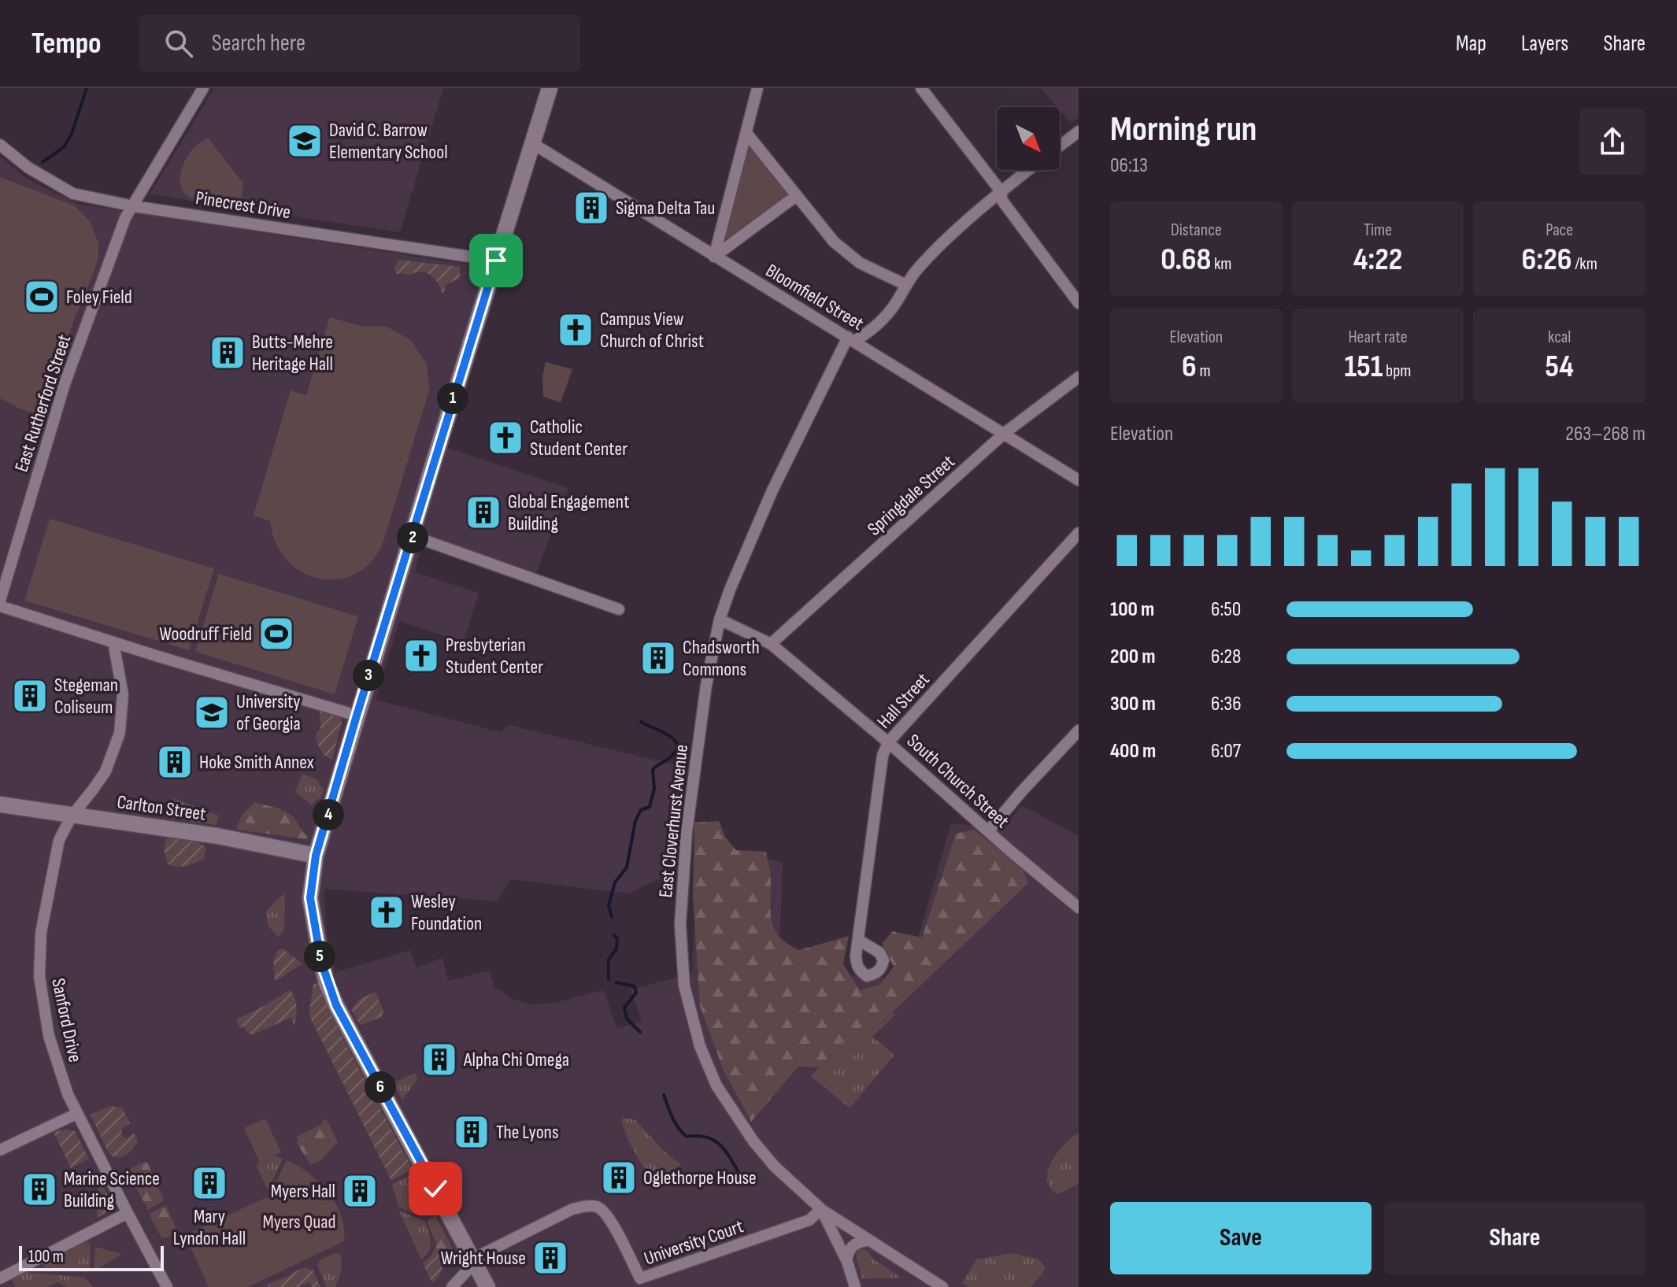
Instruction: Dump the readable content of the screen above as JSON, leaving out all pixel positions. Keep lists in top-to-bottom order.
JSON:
{
  "streets": {
    "main road": ["Carlton Street"],
    "street": [
      "Pinecrest Drive",
      "Bloomfield Street",
      "East Rutherford Street",
      "Springdale Street",
      "Hall Street",
      "South Church Street",
      "East Cloverhurst Avenue",
      "Sanford Drive",
      "University Court"
    ]
  },
  "crossings": [
    ["Pinecrest Drive", "East Rutherford Street"],
    ["Bloomfield Street", "Springdale Street"],
    ["Bloomfield Street", "East Cloverhurst Avenue"],
    ["Springdale Street", "South Church Street"],
    ["Hall Street", "South Church Street"],
    ["South Church Street", "East Cloverhurst Avenue"],
    ["Carlton Street", "Sanford Drive"],
    ["East Cloverhurst Avenue", "University Court"]
  ],
  "parks": ["Myers Quad"],
  "places": {
    "school or university": ["David C. Barrow Elementary School", "University of Georgia"],
    "building": [
      "Sigma Delta Tau",
      "Butts-Mehre Heritage Hall",
      "Global Engagement Building",
      "Chadsworth Commons",
      "Stegeman Coliseum",
      "Hoke Smith Annex",
      "Alpha Chi Omega",
      "The Lyons",
      "Oglethorpe House",
      "Mary Lyndon Hall",
      "Marine Science Building",
      "Myers Hall",
      "Wright House"
    ],
    "sports": ["Foley Field", "Woodruff Field"],
    "church": [
      "Campus View Church of Christ",
      "Catholic Student Center",
      "Presbyterian Student Center",
      "Wesley Foundation"
    ]
  },
  "scale_bar": "100 m",
  "north": "bottom right",
  "page": {
    "header": "Tempo",
    "search": "Search here",
    "nav": ["Map", "Layers", "Share"],
    "heading": ["Morning run", "06:13"],
    "stats": [
      ["Distance", "0.68 km"],
      ["Time", "4:22"],
      ["Pace", "6:26 /km"],
      ["Elevation", "6 m"],
      ["Heart rate", "151 bpm"],
      ["kcal", "54"]
    ],
    "pins": [
      "1",
      "2",
      "3",
      "4",
      "5",
      "6"
    ],
    "chart": ["Elevation", "263–268 m"],
    "list": [
      {
        "name": "100 m",
        "note": "6:50"
      },
      {
        "name": "200 m",
        "note": "6:28"
      },
      {
        "name": "300 m",
        "note": "6:36"
      },
      {
        "name": "400 m",
        "note": "6:07"
      }
    ],
    "buttons": ["Save", "Share"],
    "scale": "100 m"
  }
}
